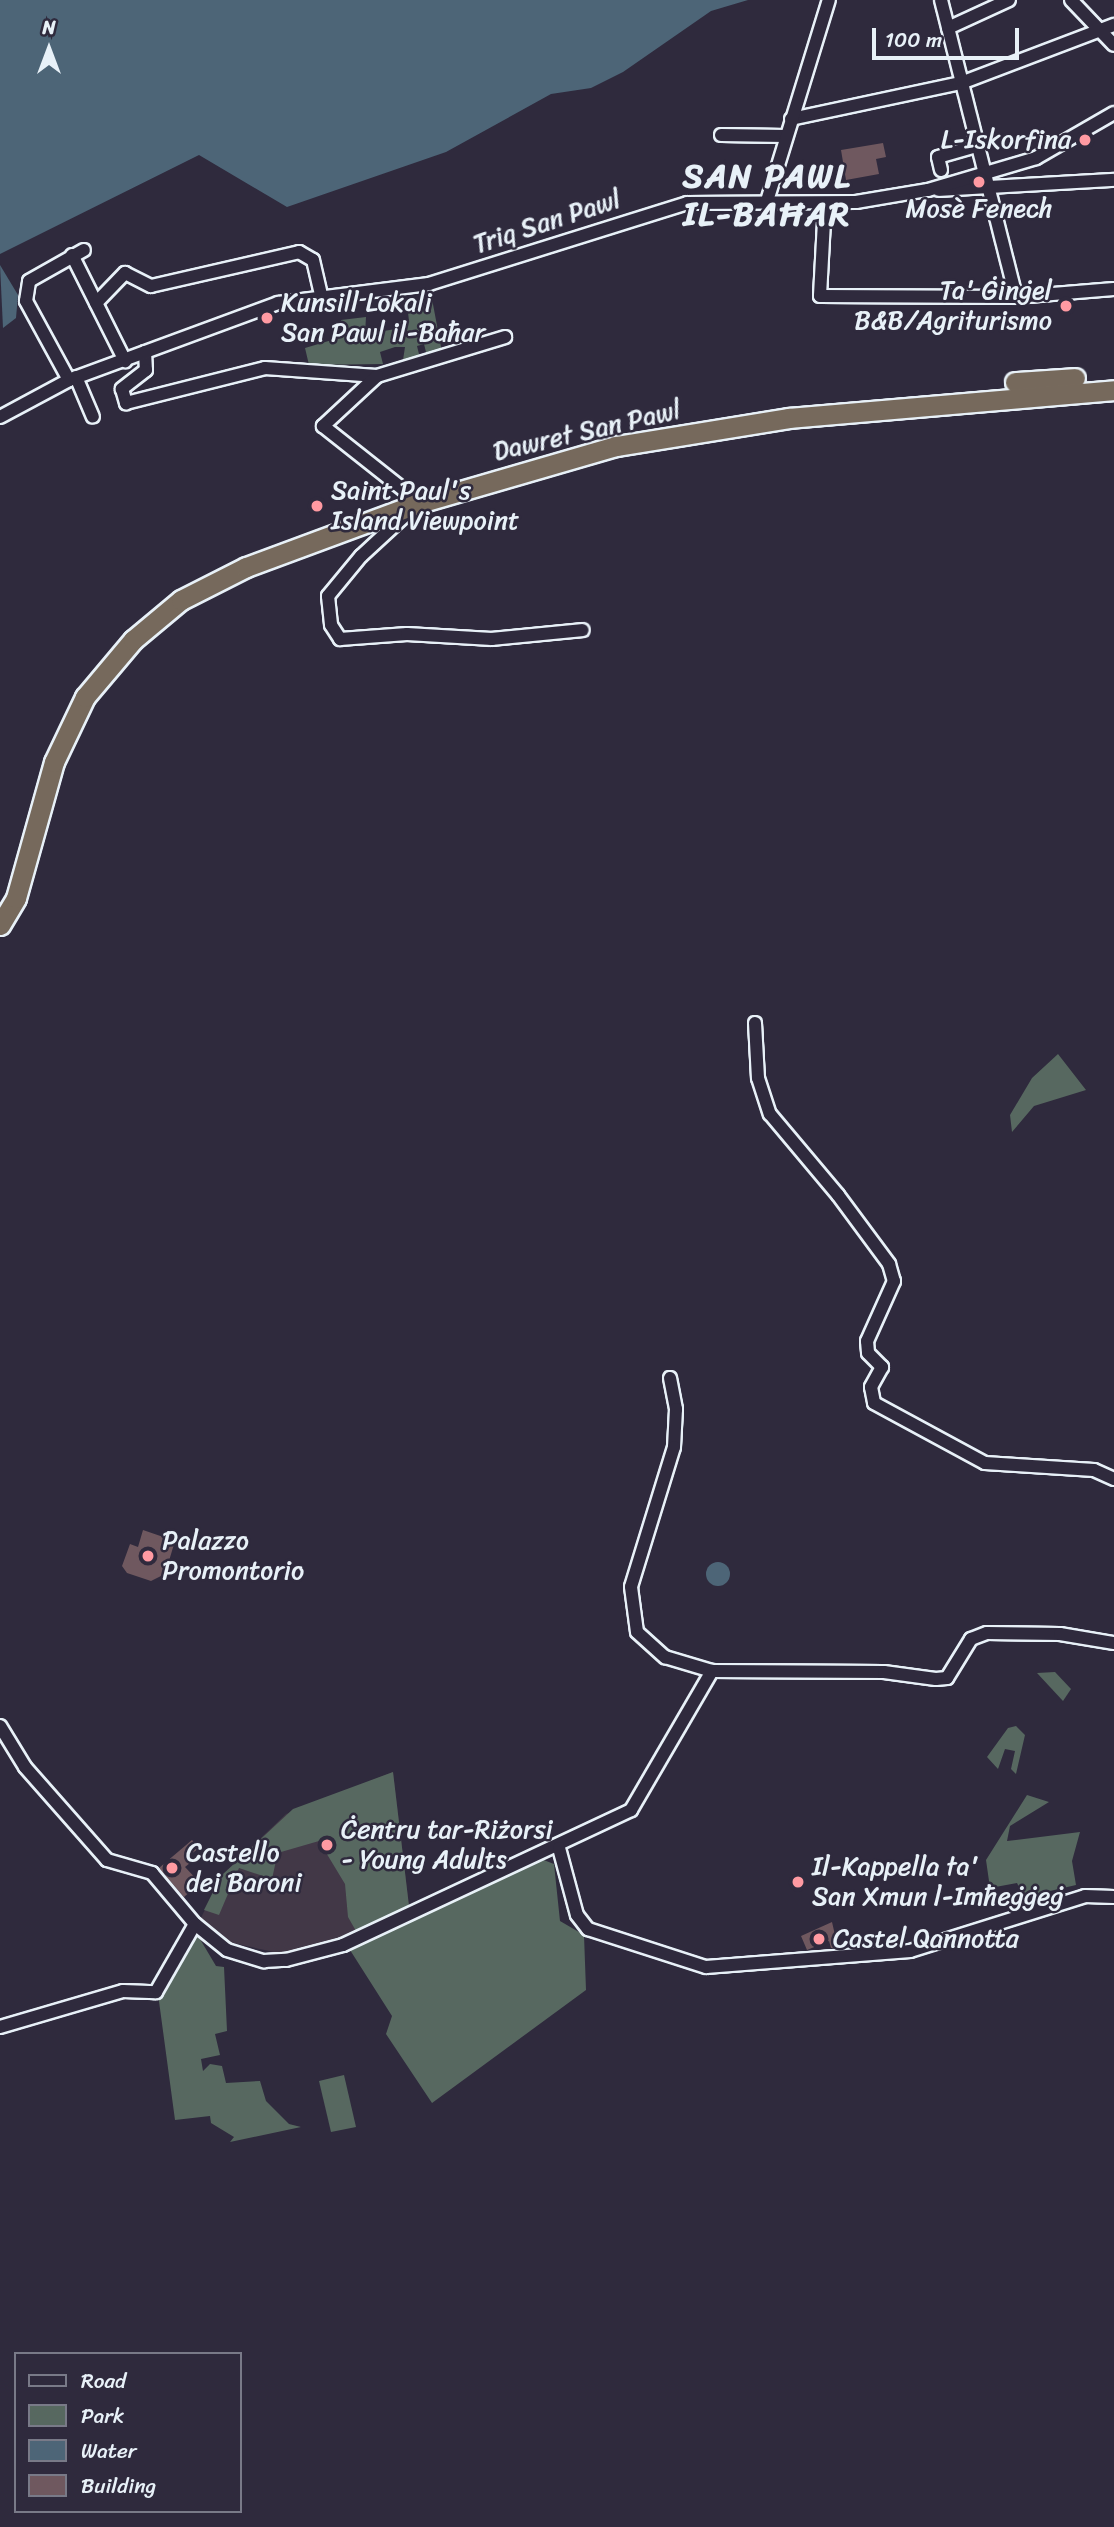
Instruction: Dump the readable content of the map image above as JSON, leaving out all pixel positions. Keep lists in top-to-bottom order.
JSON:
{
  "streets": {
    "highway": ["Dawret San Pawl"],
    "street": ["Triq San Pawl"]
  },
  "districts": ["SAN PAWL IL-BAĦAR"],
  "places": [
    "L-Iskorfina",
    "Mosè Fenech",
    "Ta' Ġinġel B&B/Agriturismo",
    "Kunsill Lokali San Pawl il-Baħar",
    "Saint Paul's Island Viewpoint",
    "Palazzo Promontorio",
    "Ċentru tar-Riżorsi - Young Adults",
    "Castello dei Baroni",
    "Il-Kappella ta' San Xmun l-Imħeġġeġ",
    "Castel Qannotta"
  ],
  "legend": [
    "Road",
    "Park",
    "Water",
    "Building"
  ],
  "scale_bar": "100 m",
  "north": "top"
}
